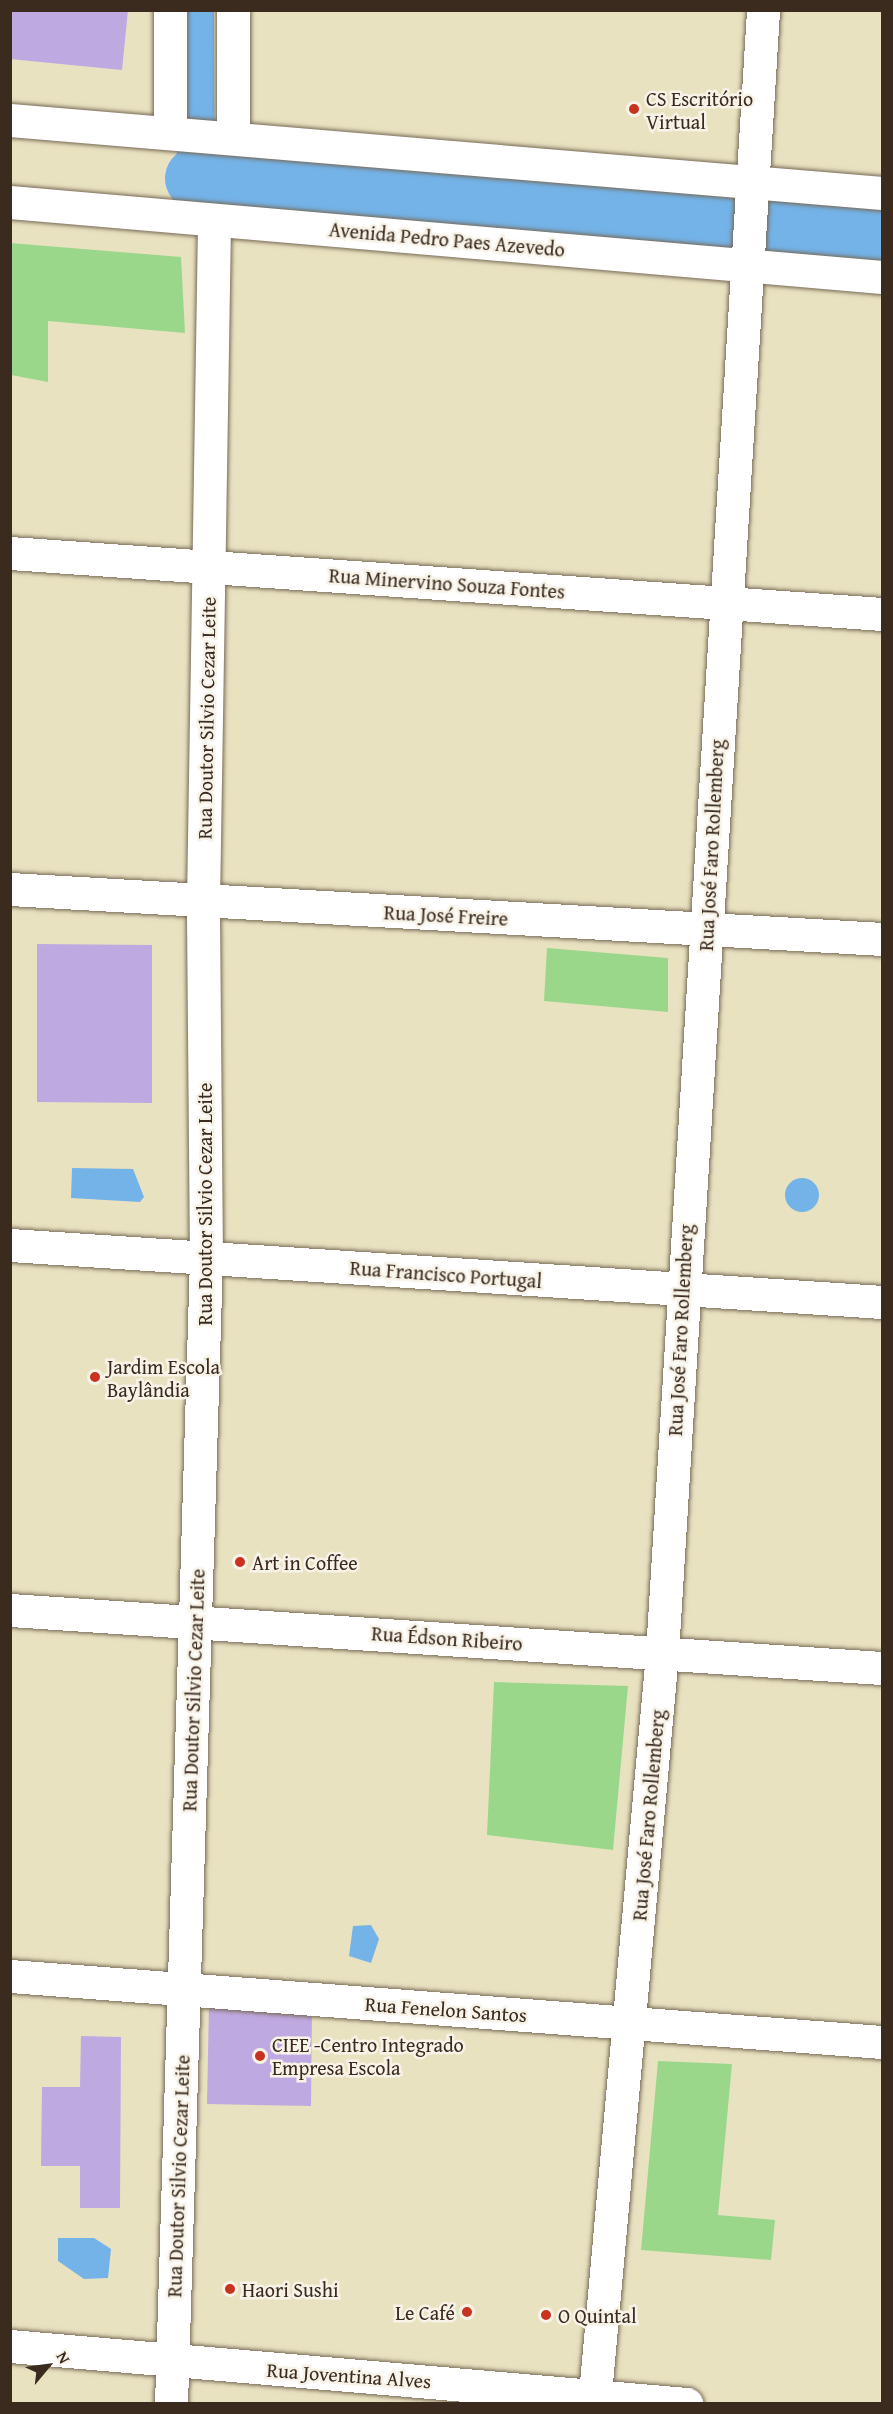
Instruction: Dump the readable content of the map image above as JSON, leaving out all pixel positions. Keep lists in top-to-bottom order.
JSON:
{
  "streets": {
    "street": [
      "Avenida Pedro Paes Azevedo",
      "Rua Minervino Souza Fontes",
      "Rua Doutor Silvio Cezar Leite",
      "Rua José Faro Rollemberg",
      "Rua José Freire",
      "Rua Francisco Portugal",
      "Rua Édson Ribeiro",
      "Rua Fenelon Santos",
      "Rua Joventina Alves"
    ]
  },
  "crossings": [
    ["Avenida Pedro Paes Azevedo", "Rua Doutor Silvio Cezar Leite"],
    ["Avenida Pedro Paes Azevedo", "Rua José Faro Rollemberg"],
    ["Rua Minervino Souza Fontes", "Rua Doutor Silvio Cezar Leite"],
    ["Rua Minervino Souza Fontes", "Rua José Faro Rollemberg"],
    ["Rua Doutor Silvio Cezar Leite", "Rua José Freire"],
    ["Rua Doutor Silvio Cezar Leite", "Rua Francisco Portugal"],
    ["Rua Doutor Silvio Cezar Leite", "Rua Édson Ribeiro"],
    ["Rua Doutor Silvio Cezar Leite", "Rua Fenelon Santos"],
    ["Rua Doutor Silvio Cezar Leite", "Rua Joventina Alves"],
    ["Rua José Faro Rollemberg", "Rua José Freire"],
    ["Rua José Faro Rollemberg", "Rua Francisco Portugal"],
    ["Rua José Faro Rollemberg", "Rua Édson Ribeiro"],
    ["Rua José Faro Rollemberg", "Rua Fenelon Santos"],
    ["Rua José Faro Rollemberg", "Rua Joventina Alves"]
  ],
  "places": [
    "CS Escritório Virtual",
    "Jardim Escola Baylândia",
    "Art in Coffee",
    "CIEE -Centro Integrado Empresa Escola",
    "Haori Sushi",
    "Le Café",
    "O Quintal"
  ],
  "north": "top right"
}
